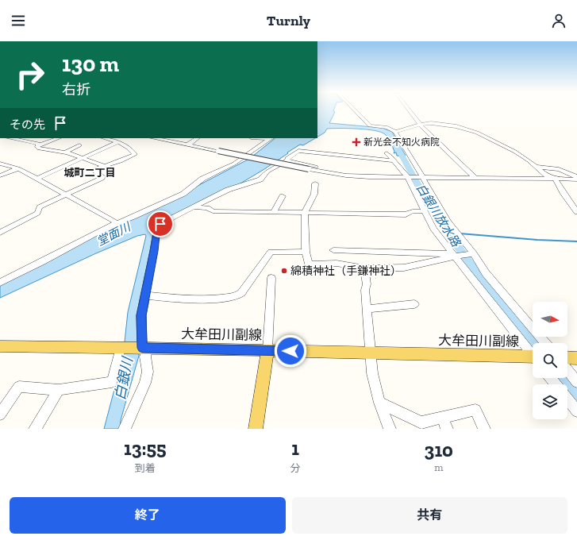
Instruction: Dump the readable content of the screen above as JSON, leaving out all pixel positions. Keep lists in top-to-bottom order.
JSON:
{
  "streets": {
    "main road": ["大牟田川副線"]
  },
  "districts": ["城町二丁目"],
  "water": ["白銀川放水路", "堂面川", "白銀川"],
  "places": {
    "health": ["新光会不知火病院"],
    "other": ["綿積神社（手鎌神社）"]
  },
  "north": "right",
  "page": {
    "header": "Turnly",
    "turn": ["130 m", "右折"],
    "then": "その先",
    "eta": [
      "13:55",
      "到着",
      "1",
      "分",
      "310",
      "m"
    ],
    "buttons": ["終了", "共有"]
  }
}
